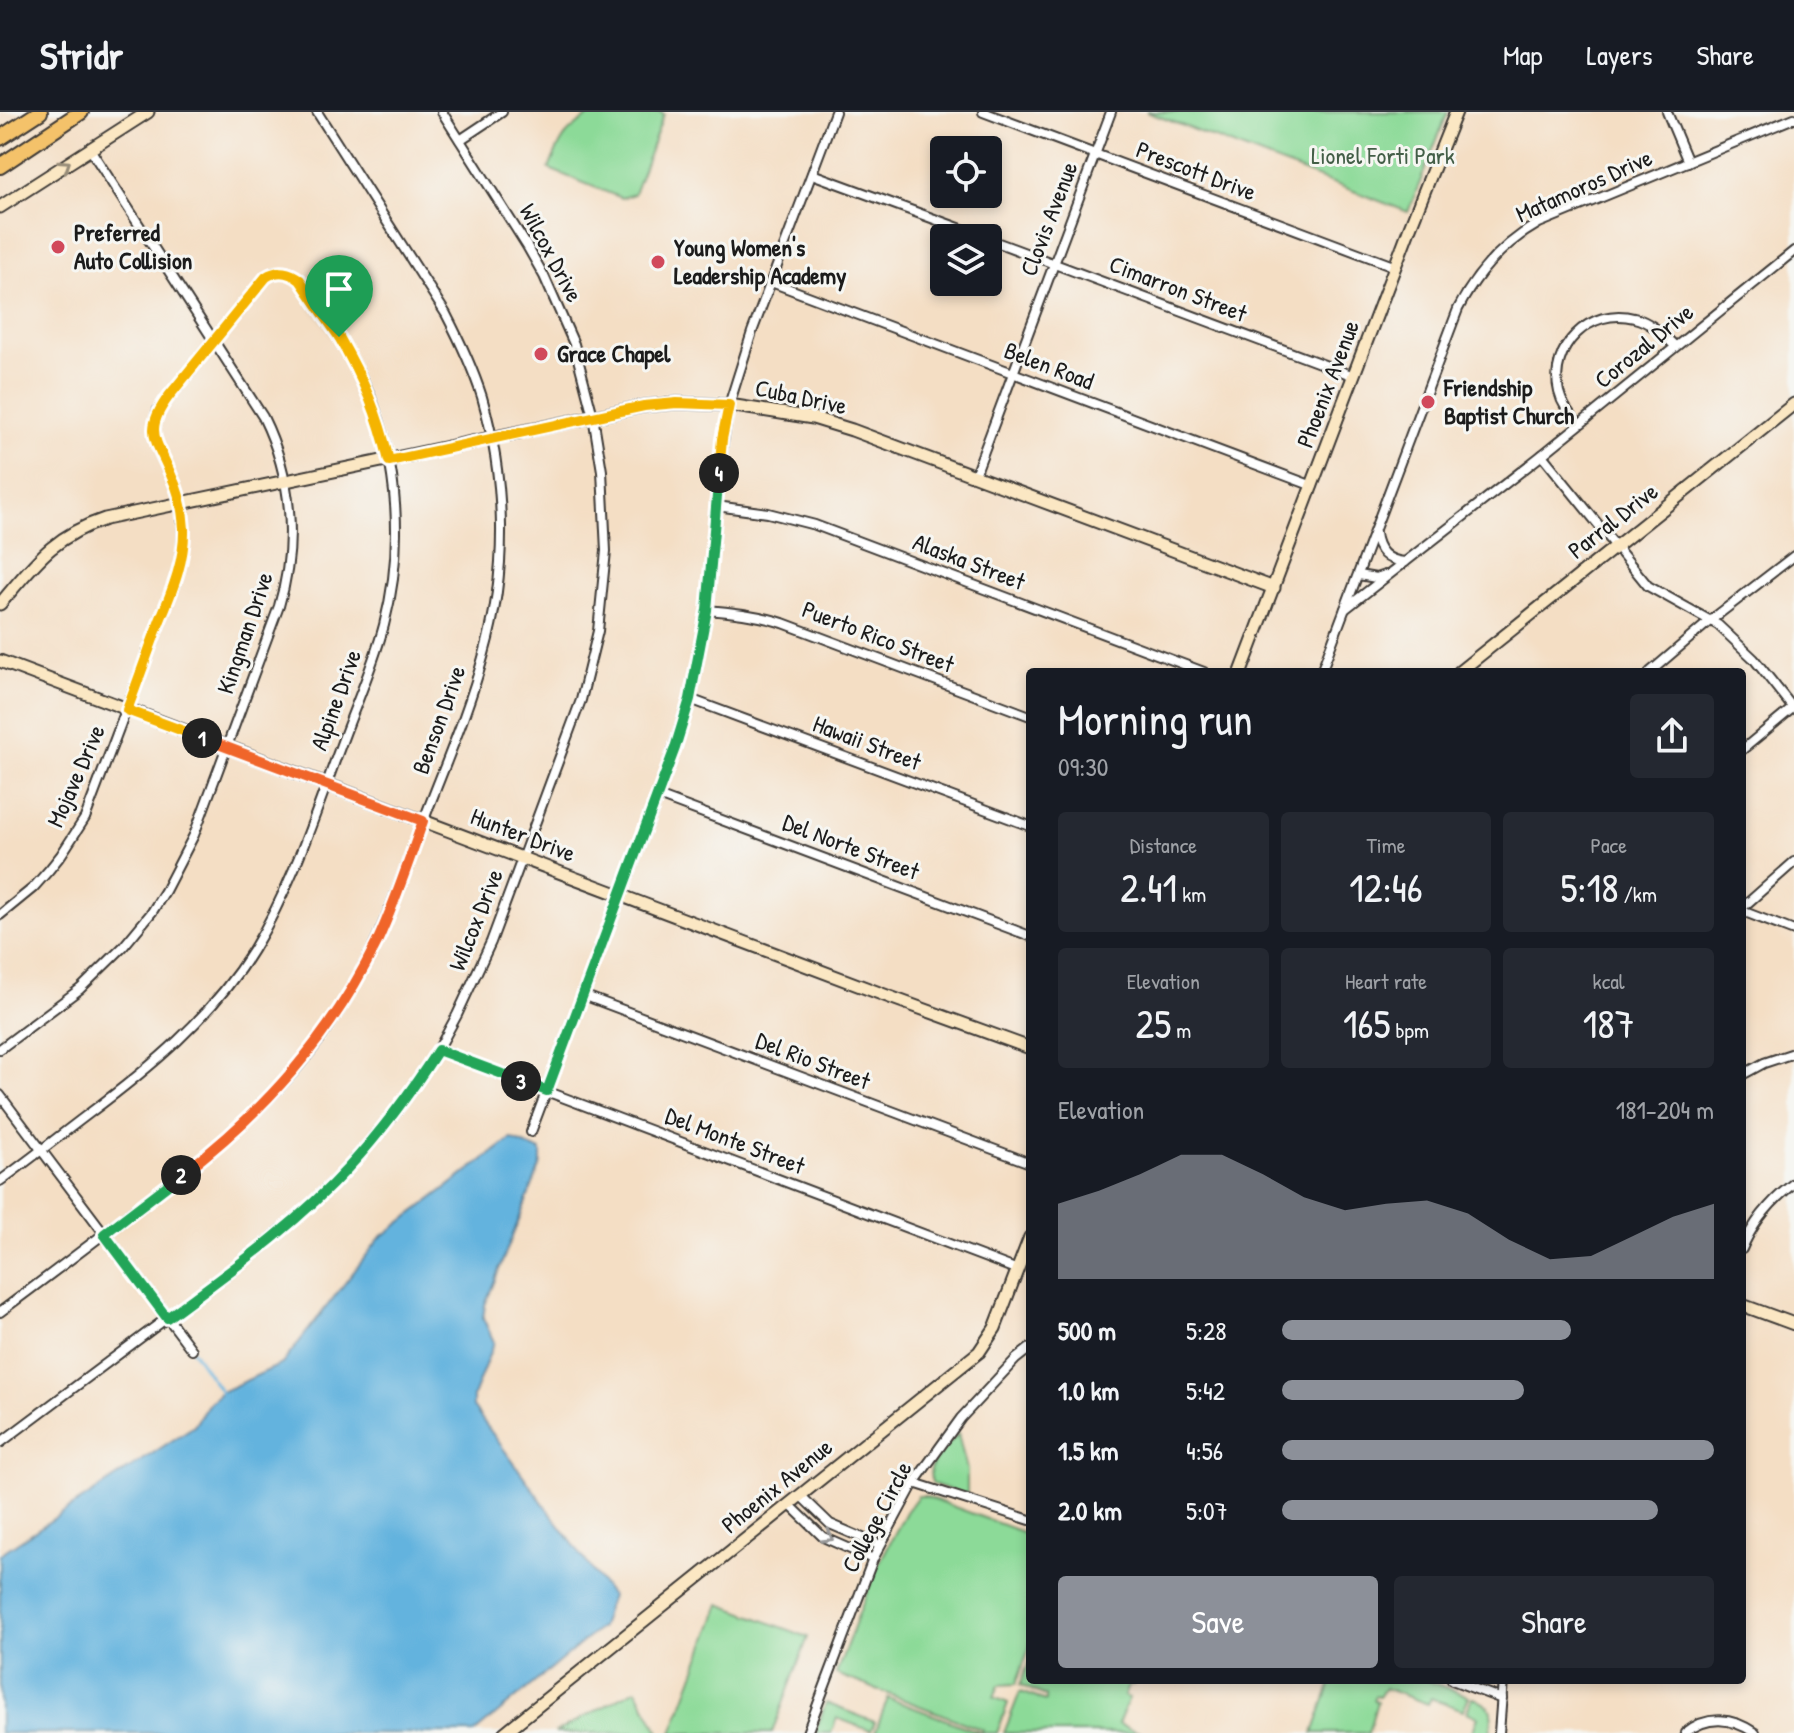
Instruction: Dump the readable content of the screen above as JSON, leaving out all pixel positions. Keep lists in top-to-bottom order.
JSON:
{
  "streets": {
    "street": [
      "Prescott Drive",
      "Matamoros Drive",
      "Clovis Avenue",
      "Wilcox Drive",
      "Cimarron Street",
      "Corozal Drive",
      "Belen Road",
      "Phoenix Avenue",
      "Cuba Drive",
      "Parral Drive",
      "Alaska Street",
      "Kingman Drive",
      "Puerto Rico Street",
      "Alpine Drive",
      "Benson Drive",
      "Hawaii Street",
      "Mojave Drive",
      "Hunter Drive",
      "Del Norte Street",
      "Del Rio Street",
      "Del Monte Street",
      "College Circle"
    ]
  },
  "crossings": [
    ["Prescott Drive", "Clovis Avenue"],
    ["Prescott Drive", "Phoenix Avenue"],
    ["Matamoros Drive", "Corozal Drive"],
    ["Clovis Avenue", "Cimarron Street"],
    ["Clovis Avenue", "Belen Road"],
    ["Clovis Avenue", "Cuba Drive"],
    ["Wilcox Drive", "Cuba Drive"],
    ["Wilcox Drive", "Hunter Drive"],
    ["Wilcox Drive", "Del Monte Street"],
    ["Cimarron Street", "Phoenix Avenue"],
    ["Belen Road", "Phoenix Avenue"],
    ["Phoenix Avenue", "Cuba Drive"],
    ["Phoenix Avenue", "Del Monte Street"],
    ["Cuba Drive", "Kingman Drive"],
    ["Cuba Drive", "Alpine Drive"],
    ["Cuba Drive", "Benson Drive"],
    ["Cuba Drive", "Mojave Drive"],
    ["Kingman Drive", "Mojave Drive"],
    ["Kingman Drive", "Hunter Drive"],
    ["Alpine Drive", "Mojave Drive"],
    ["Alpine Drive", "Hunter Drive"],
    ["Benson Drive", "Hunter Drive"],
    ["Mojave Drive", "Hunter Drive"]
  ],
  "parks": ["Lionel Forti Park"],
  "places": [
    "Preferred Auto Collision",
    "Young Women's Leadership Academy",
    "Grace Chapel",
    "Friendship Baptist Church"
  ],
  "page": {
    "header": "Stridr",
    "nav": ["Map", "Layers", "Share"],
    "pins": [
      "4",
      "1",
      "3",
      "2"
    ],
    "heading": ["Morning run", "09:30"],
    "stats": [
      ["Distance", "2.41 km"],
      ["Time", "12:46"],
      ["Pace", "5:18 /km"],
      ["Elevation", "25 m"],
      ["Heart rate", "165 bpm"],
      ["kcal", "187"]
    ],
    "chart": ["Elevation", "181–204 m"],
    "list": [
      {
        "name": "500 m",
        "note": "5:28"
      },
      {
        "name": "1.0 km",
        "note": "5:42"
      },
      {
        "name": "1.5 km",
        "note": "4:56"
      },
      {
        "name": "2.0 km",
        "note": "5:07"
      }
    ],
    "buttons": ["Save", "Share"]
  }
}
